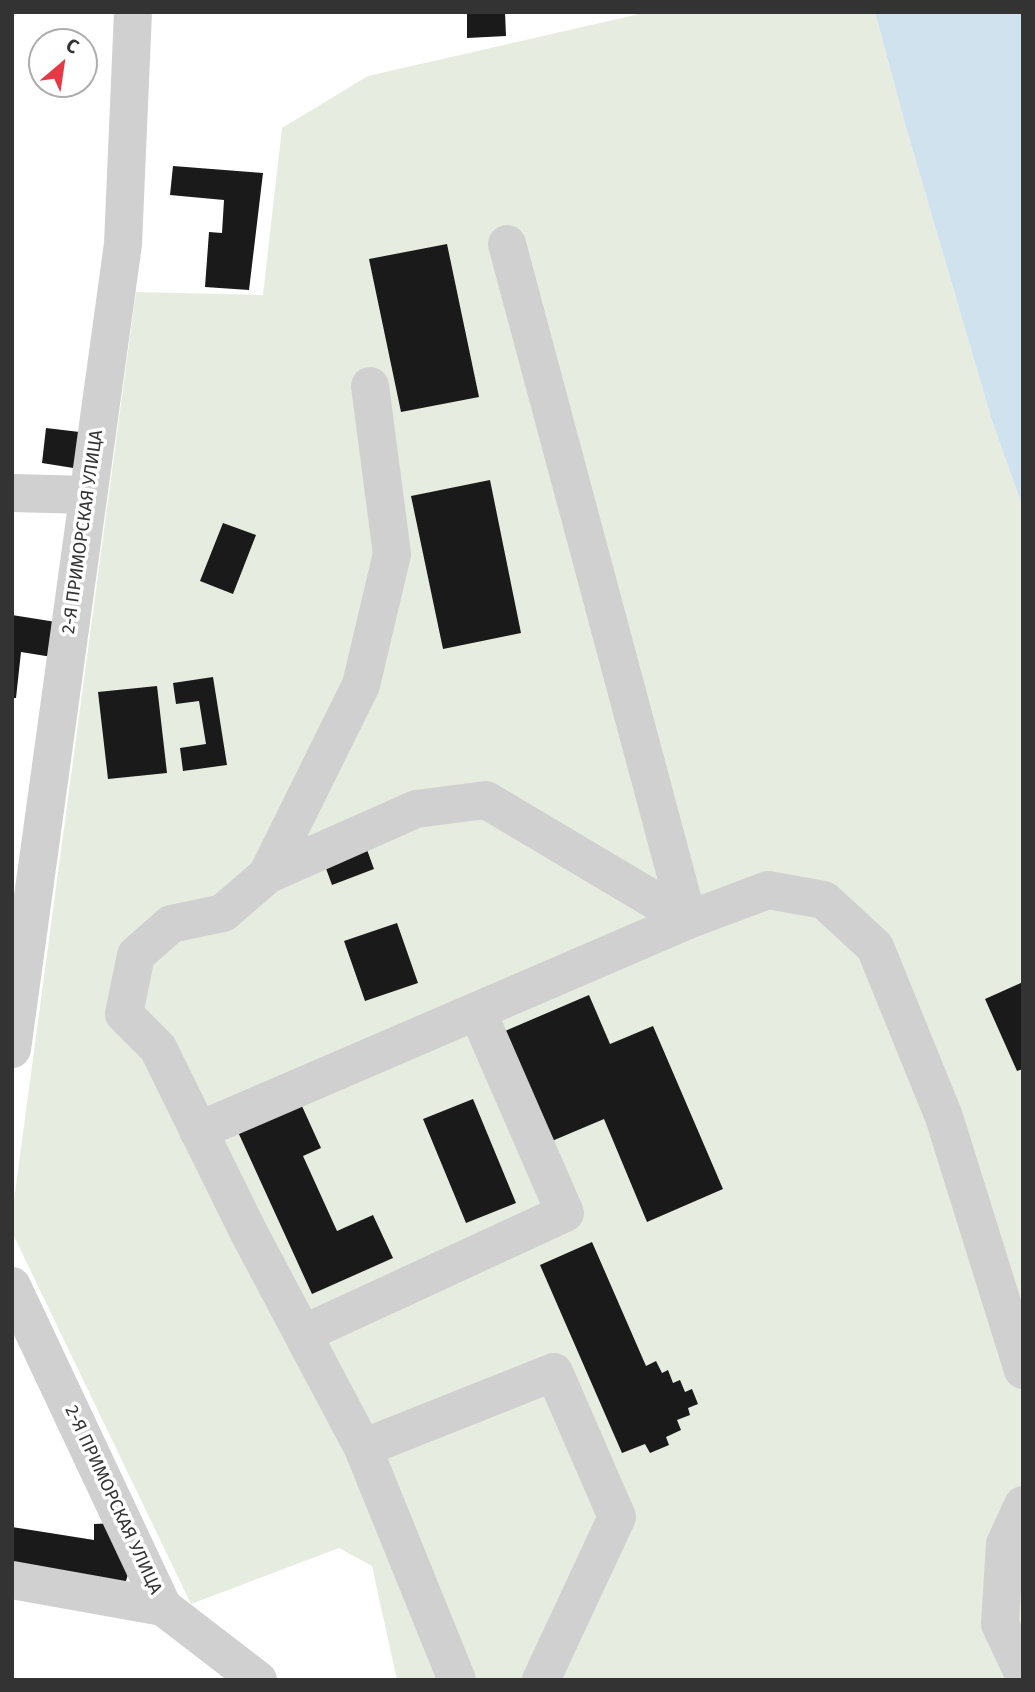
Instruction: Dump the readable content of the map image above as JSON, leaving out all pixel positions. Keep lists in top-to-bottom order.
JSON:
{
  "streets": {
    "street": ["2-Я ПРИМОРСКАЯ УЛИЦА"]
  },
  "north": "top right"
}
